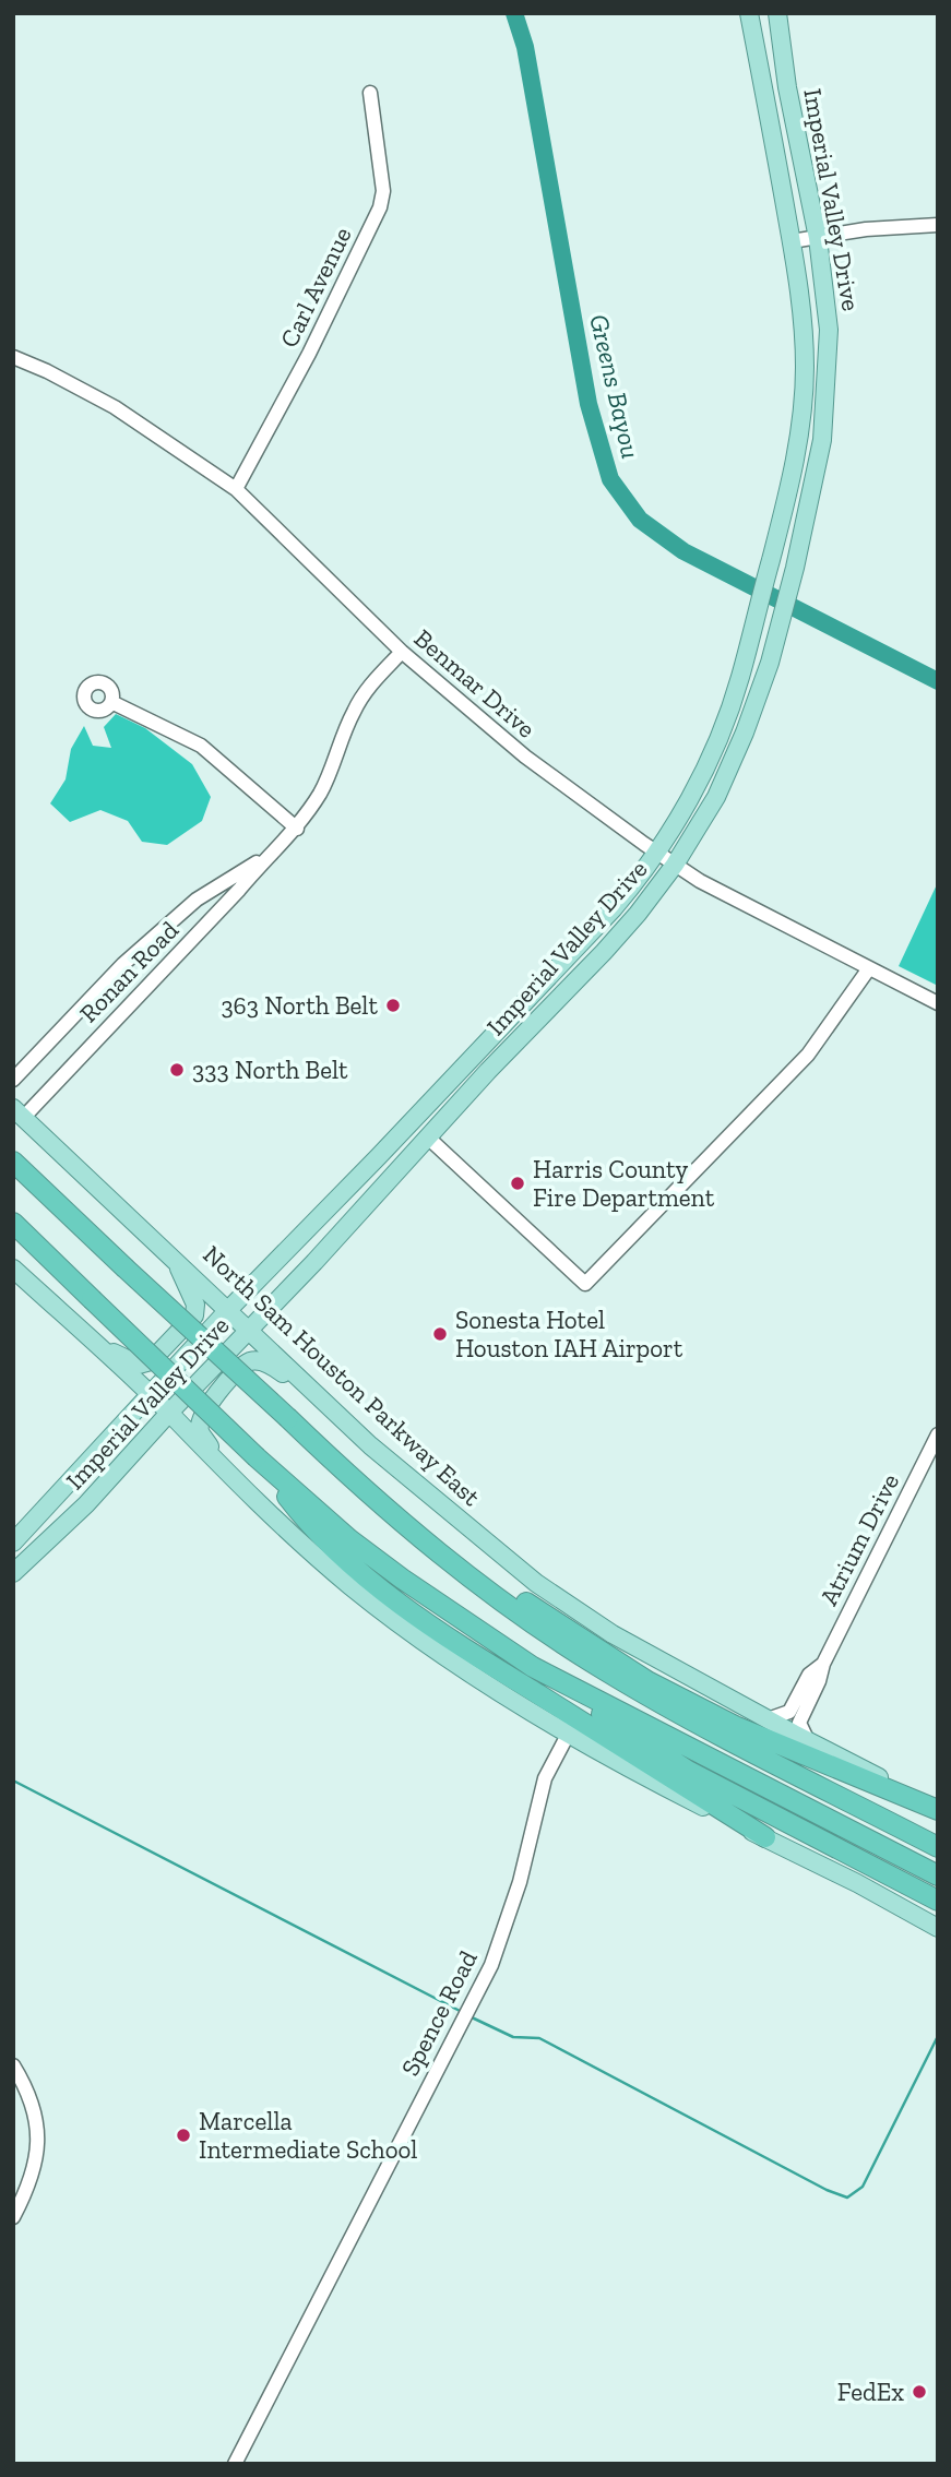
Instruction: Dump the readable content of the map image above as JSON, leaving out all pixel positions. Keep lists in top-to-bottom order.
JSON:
{
  "streets": {
    "main road": ["Imperial Valley Drive", "North Sam Houston Parkway East"],
    "street": [
      "Carl Avenue",
      "Benmar Drive",
      "Ronan Road",
      "Atrium Drive",
      "Spence Road"
    ]
  },
  "crossings": [
    ["Imperial Valley Drive", "Benmar Drive"],
    ["Imperial Valley Drive", "North Sam Houston Parkway East"],
    ["Carl Avenue", "Benmar Drive"],
    ["Benmar Drive", "Ronan Road"],
    ["Ronan Road", "North Sam Houston Parkway East"],
    ["North Sam Houston Parkway East", "Atrium Drive"]
  ],
  "water": ["Greens Bayou"],
  "places": [
    "363 North Belt",
    "333 North Belt",
    "Harris County Fire Department",
    "Sonesta Hotel Houston IAH Airport",
    "Marcella Intermediate School",
    "FedEx"
  ]
}
